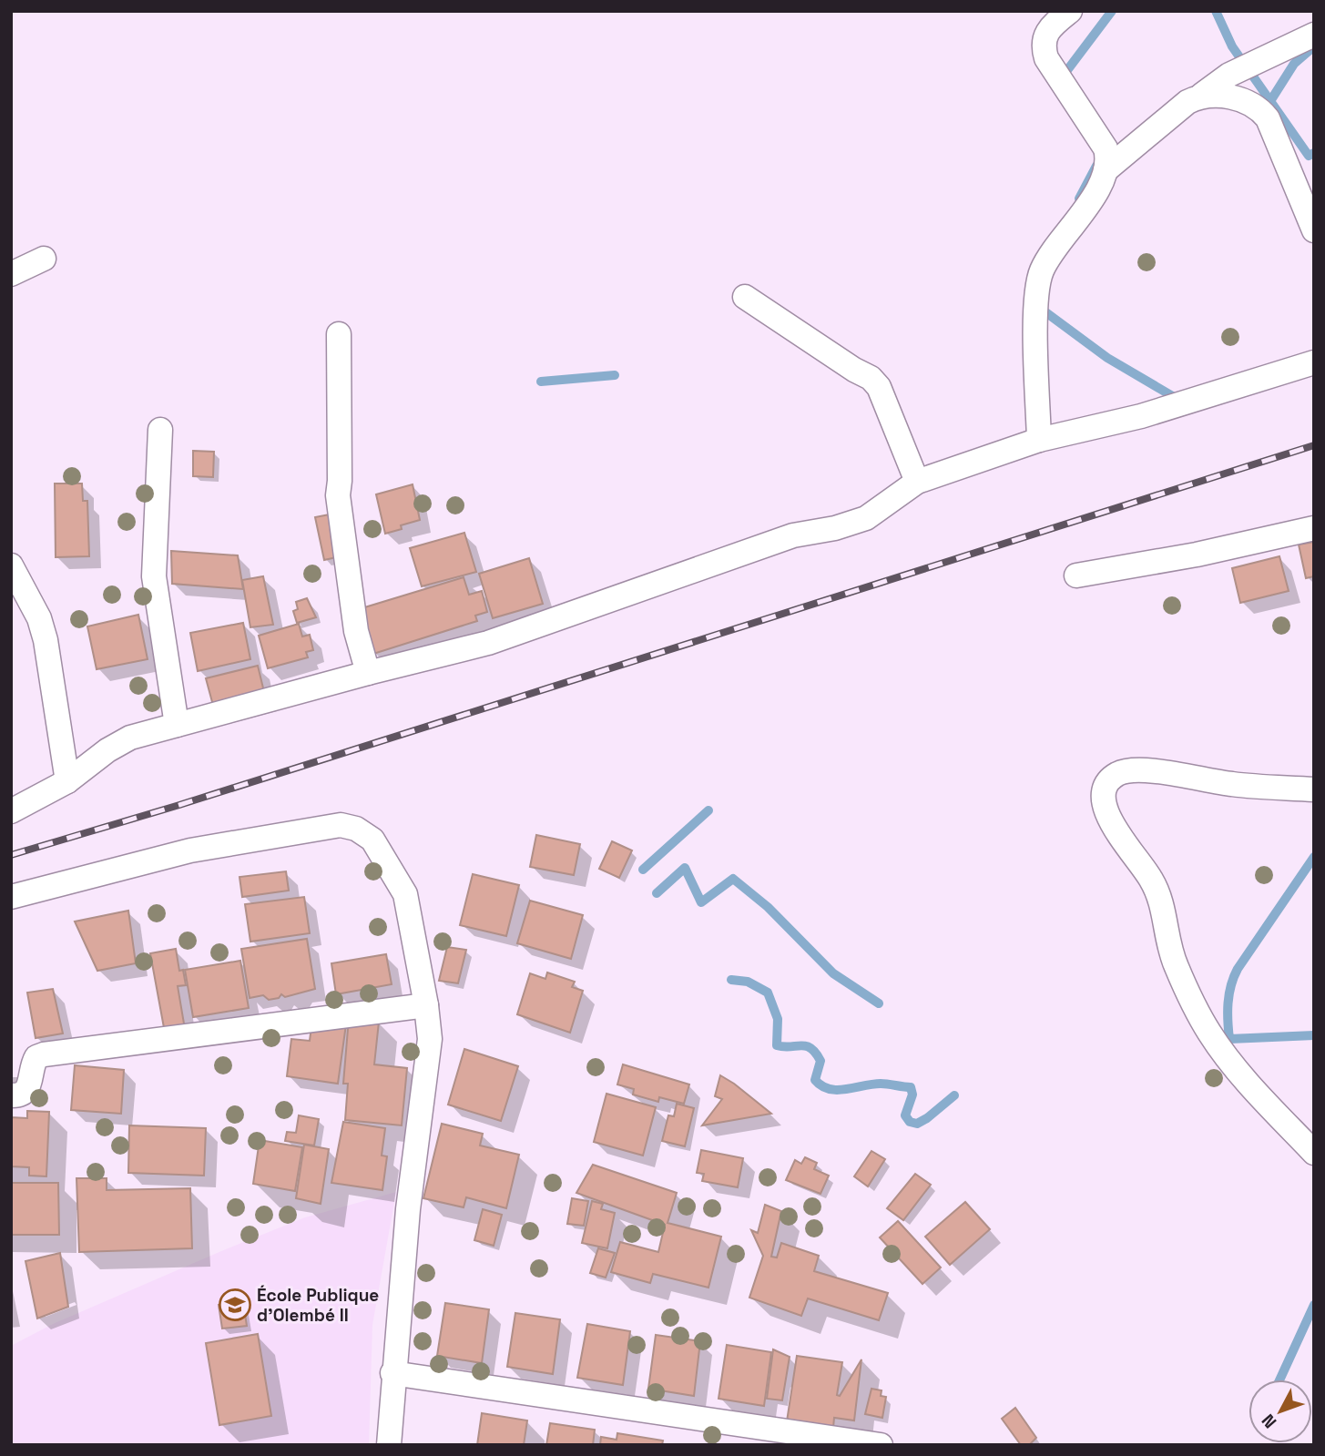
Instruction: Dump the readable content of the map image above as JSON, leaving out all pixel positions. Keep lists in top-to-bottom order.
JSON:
{
  "places": {
    "school or university": ["École Publique d'Olembé II"]
  },
  "north": "bottom left"
}
